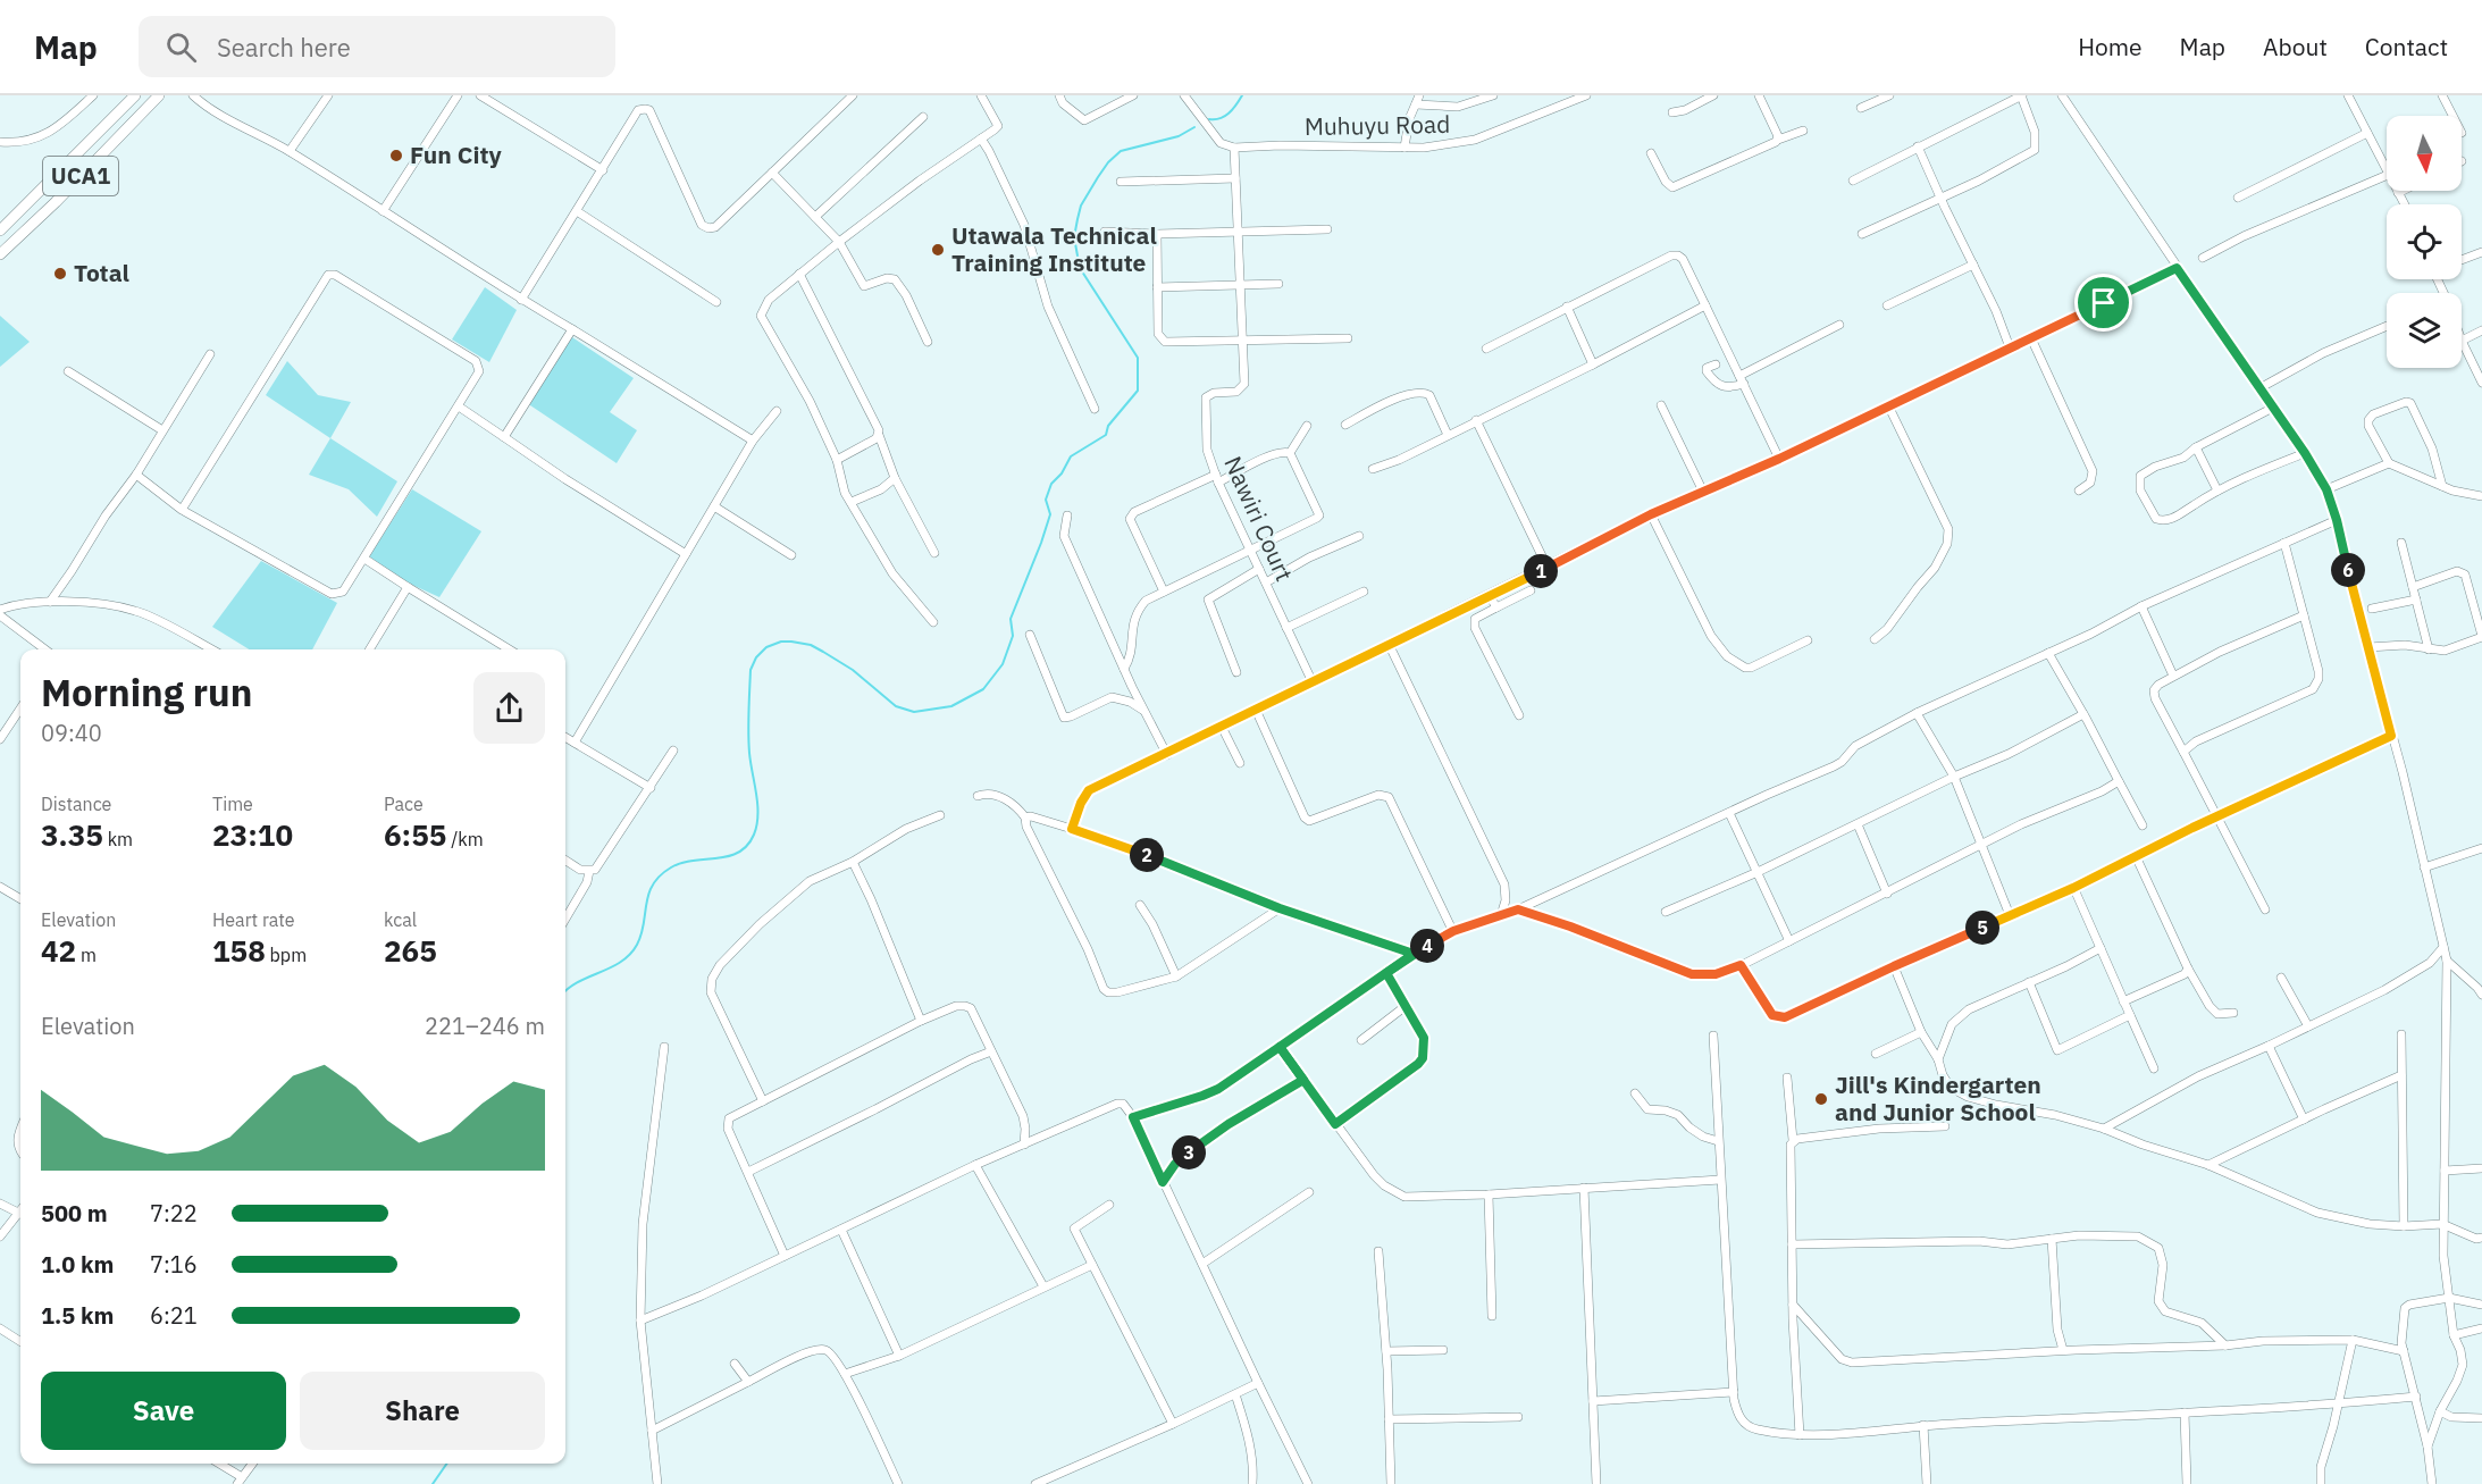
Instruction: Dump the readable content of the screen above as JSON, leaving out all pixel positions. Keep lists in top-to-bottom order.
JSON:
{
  "streets": {
    "main road": ["UCA1"],
    "street": ["Muhuyu Road", "Nawiri Court"]
  },
  "crossings": [
    ["Muhuyu Road", "Nawiri Court"]
  ],
  "places": [
    "Fun City",
    "Utawala Technical Training Institute",
    "Total",
    "Jill's Kindergarten and Junior School"
  ],
  "north": "bottom",
  "page": {
    "header": "Map",
    "search": "Search here",
    "nav": [
      "Home",
      "Map",
      "About",
      "Contact"
    ],
    "pins": [
      "6",
      "1",
      "2",
      "5",
      "4",
      "3"
    ],
    "heading": ["Morning run", "09:40"],
    "stats": [
      ["Distance", "3.35 km"],
      ["Time", "23:10"],
      ["Pace", "6:55 /km"],
      ["Elevation", "42 m"],
      ["Heart rate", "158 bpm"],
      ["kcal", "265"]
    ],
    "chart": ["Elevation", "221–246 m"],
    "list": [
      {
        "name": "500 m",
        "note": "7:22"
      },
      {
        "name": "1.0 km",
        "note": "7:16"
      },
      {
        "name": "1.5 km",
        "note": "6:21"
      }
    ],
    "buttons": ["Save", "Share"]
  }
}
